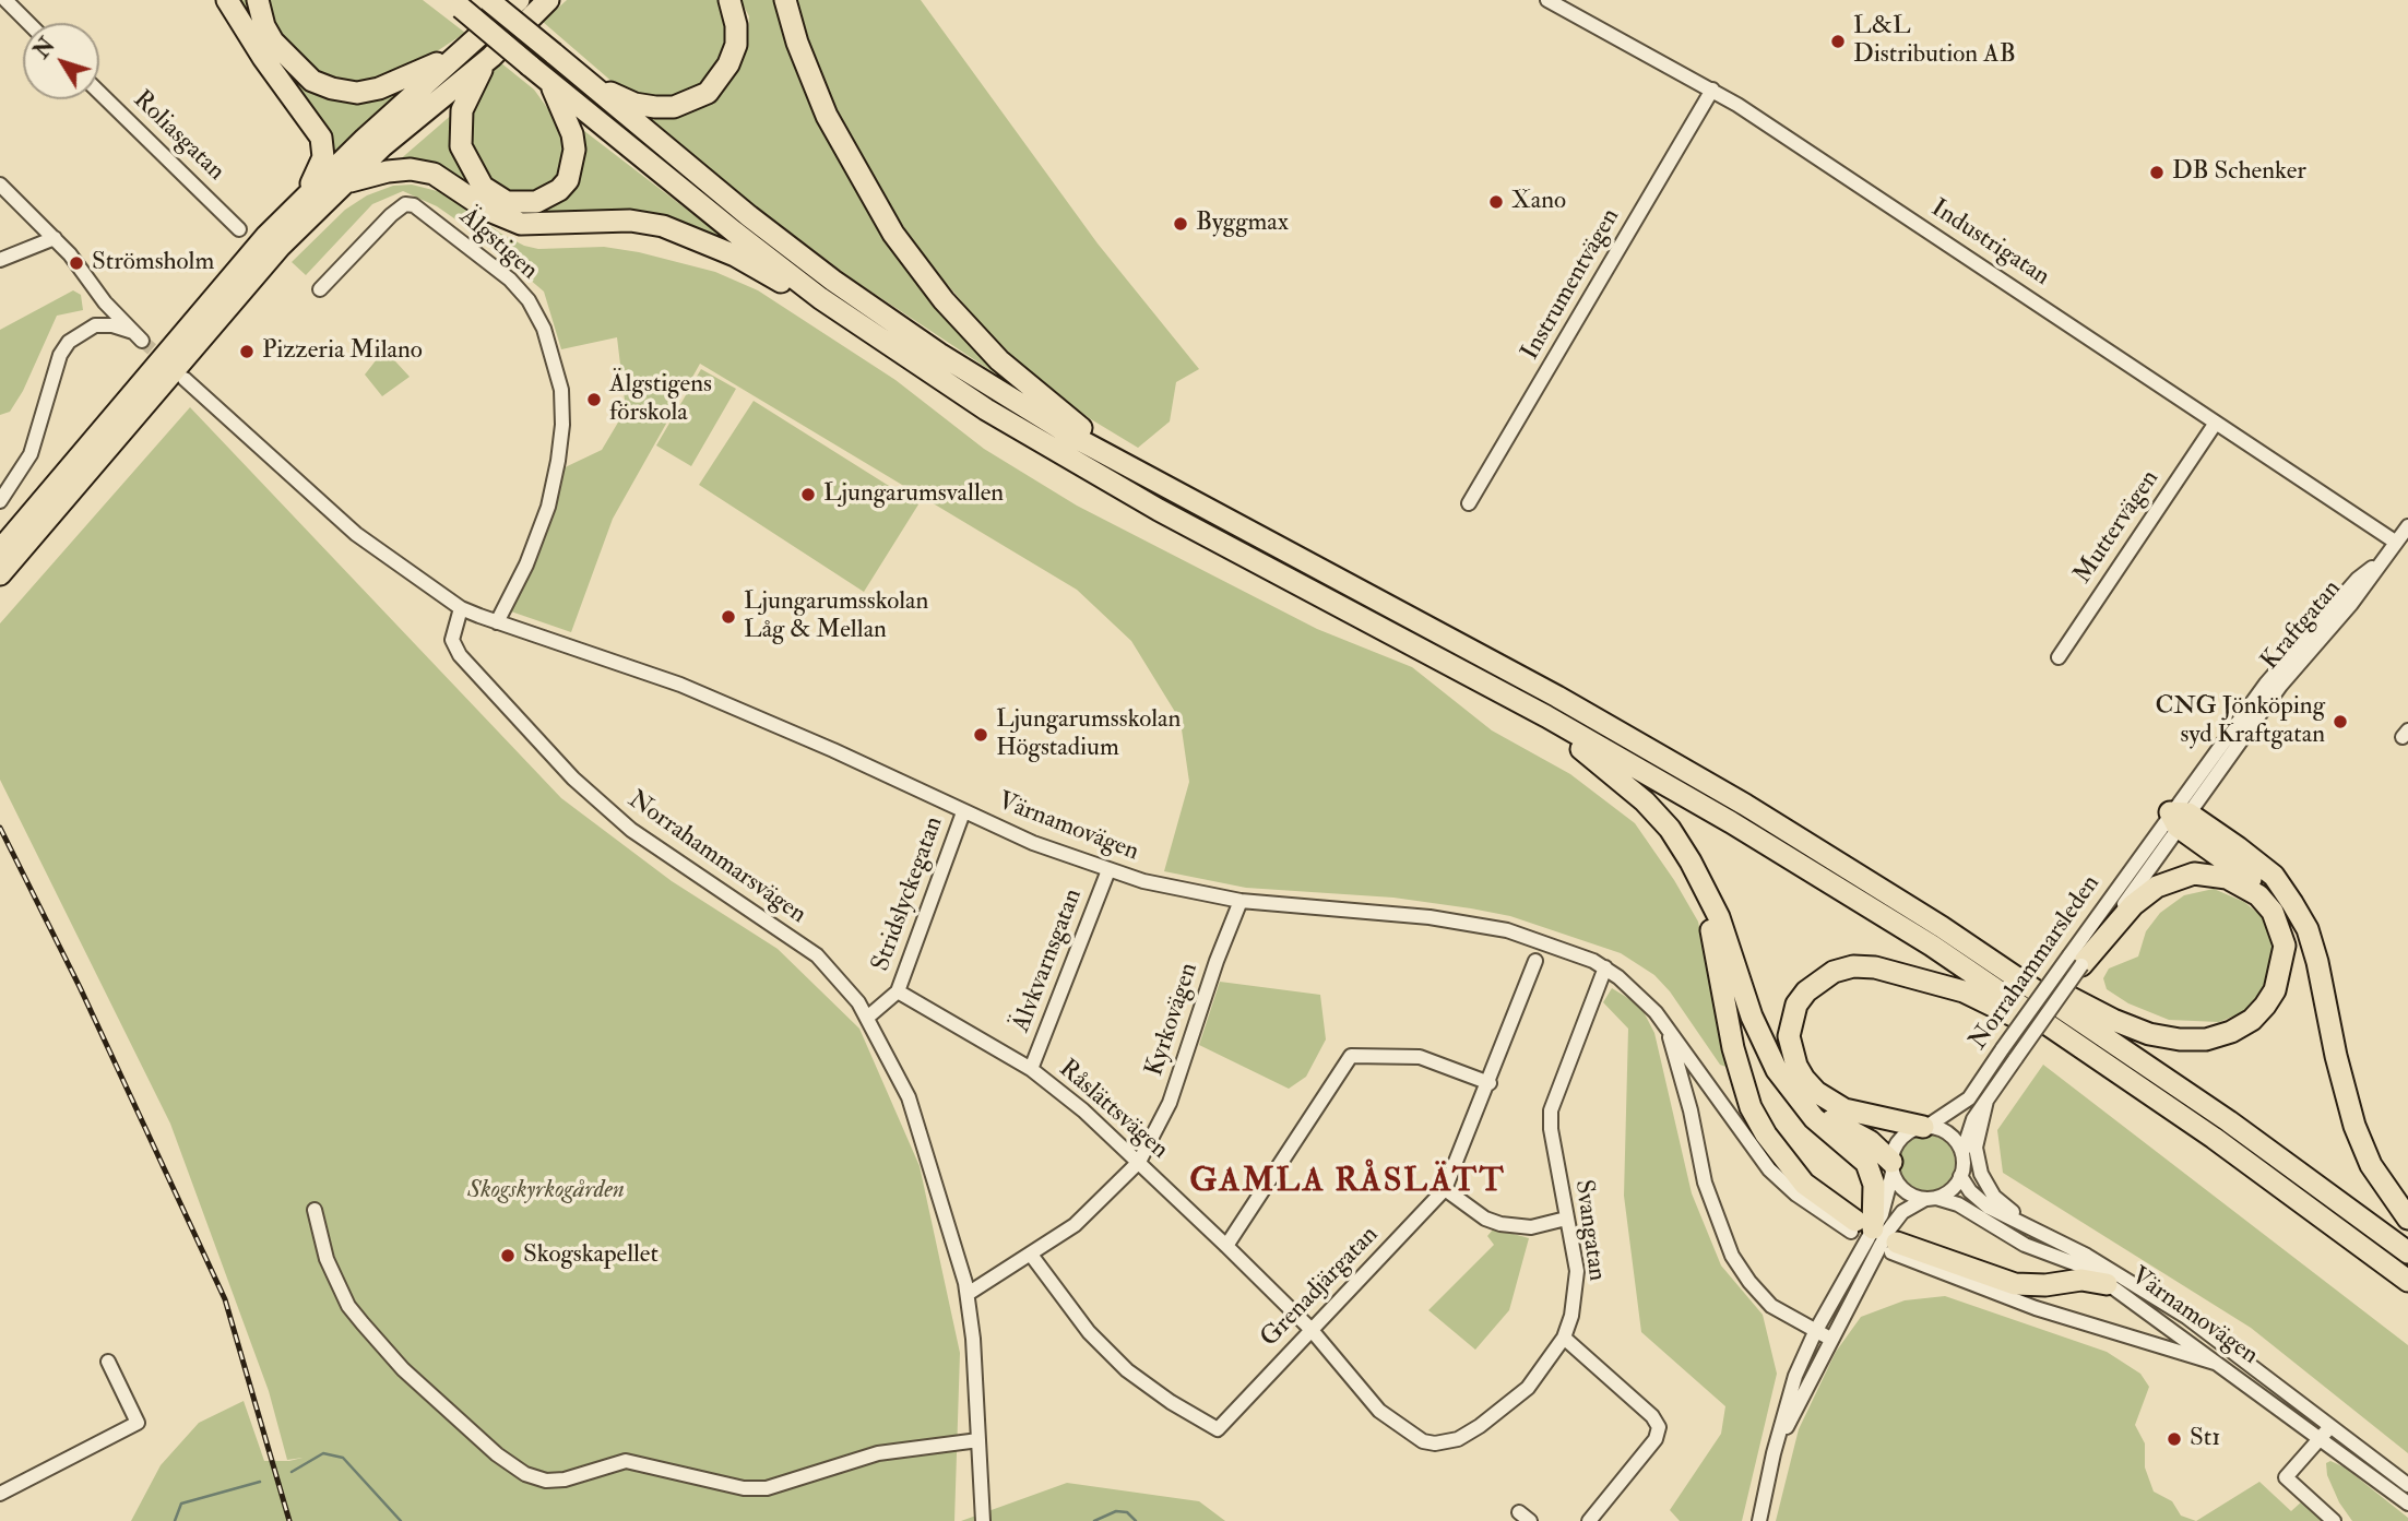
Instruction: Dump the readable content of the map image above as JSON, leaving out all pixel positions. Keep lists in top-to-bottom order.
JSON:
{
  "streets": {
    "street": [
      "Roliasgatan",
      "Industrigatan",
      "Älgstigen",
      "Instrumentvägen",
      "Muttervägen",
      "Kraftgatan",
      "Värnamovägen",
      "Norrahammarsvägen",
      "Stridslyckegatan",
      "Älvkvarnsgatan",
      "Norrahammarsleden",
      "Kyrkovägen",
      "Råslättsvägen",
      "Svangatan",
      "Grenadjärgatan"
    ]
  },
  "crossings": [
    ["Industrigatan", "Instrumentvägen"],
    ["Industrigatan", "Muttervägen"],
    ["Industrigatan", "Kraftgatan"],
    ["Älgstigen", "Värnamovägen"],
    ["Kraftgatan", "Norrahammarsleden"],
    ["Värnamovägen", "Norrahammarsvägen"],
    ["Värnamovägen", "Stridslyckegatan"],
    ["Värnamovägen", "Älvkvarnsgatan"],
    ["Värnamovägen", "Norrahammarsleden"],
    ["Värnamovägen", "Kyrkovägen"],
    ["Värnamovägen", "Svangatan"],
    ["Norrahammarsvägen", "Kyrkovägen"],
    ["Stridslyckegatan", "Råslättsvägen"],
    ["Älvkvarnsgatan", "Råslättsvägen"],
    ["Kyrkovägen", "Råslättsvägen"],
    ["Kyrkovägen", "Grenadjärgatan"],
    ["Råslättsvägen", "Svangatan"],
    ["Råslättsvägen", "Grenadjärgatan"]
  ],
  "districts": ["GAMLA RÅSLÄTT"],
  "parks": ["Skogskyrkogården"],
  "places": [
    "L&L Distribution AB",
    "DB Schenker",
    "Xano",
    "Byggmax",
    "Strömsholm",
    "Pizzeria Milano",
    "Älgstigens förskola",
    "Ljungarumsvallen",
    "Ljungarumsskolan Låg & Mellan",
    "CNG Jönköping syd Kraftgatan",
    "Ljungarumsskolan Högstadium",
    "Skogskapellet",
    "St1"
  ],
  "north": "top left"
}
